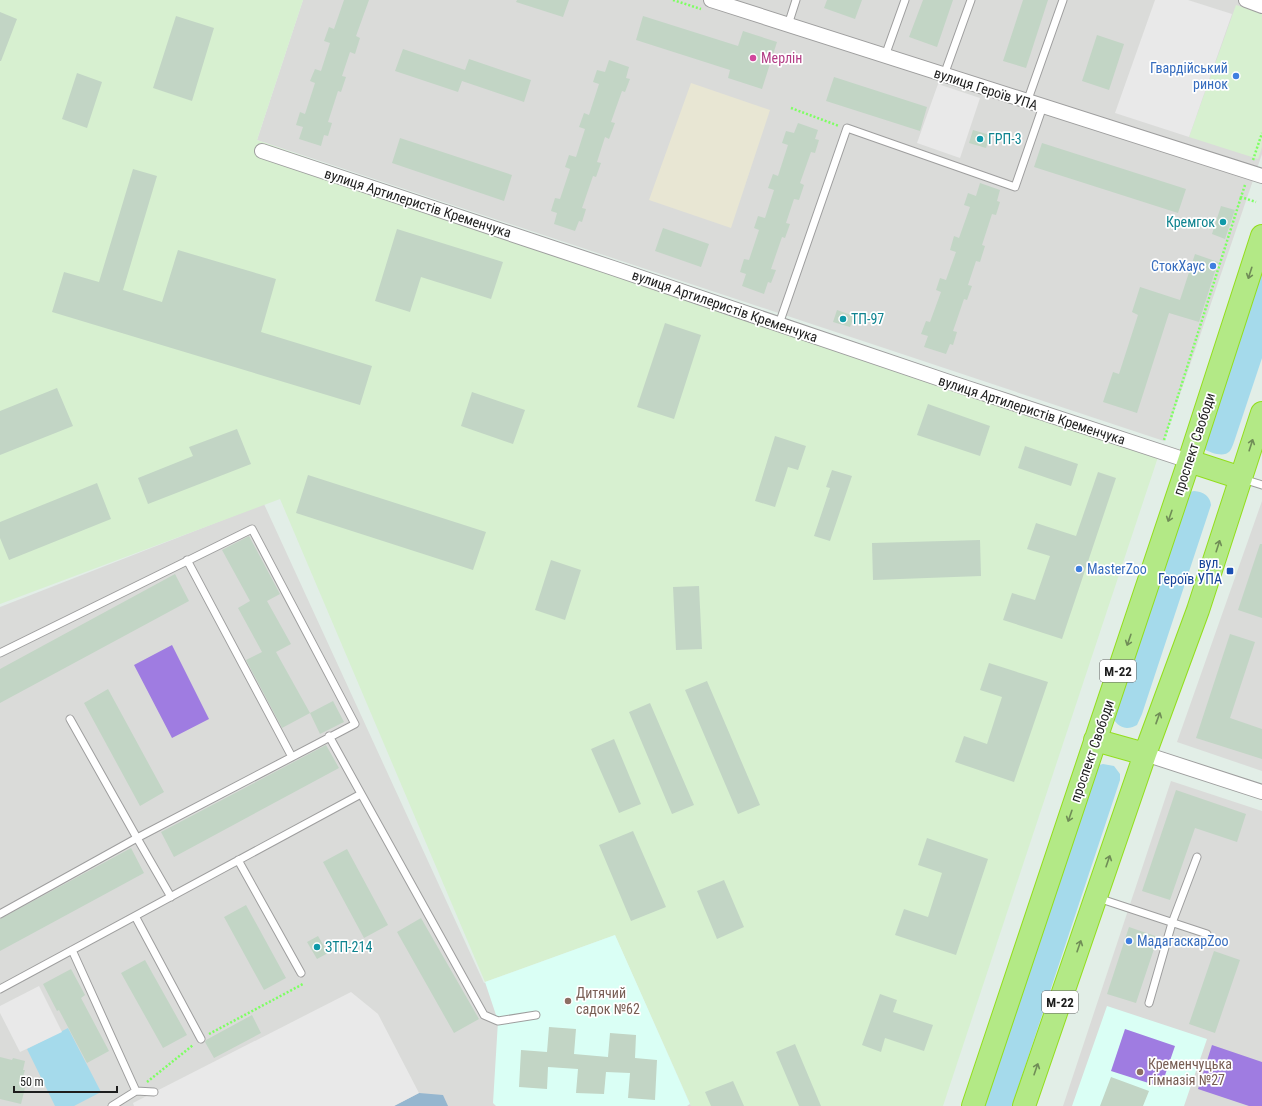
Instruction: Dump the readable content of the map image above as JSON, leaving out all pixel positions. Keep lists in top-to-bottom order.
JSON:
{
  "streets": {
    "highway": ["проспект Свободи", "М-22"],
    "street": ["вулиця Героїв УПА", "вулиця Артилеристів Кременчука"]
  },
  "crossings": [
    ["вулиця Артилеристів Кременчука", "проспект Свободи"]
  ],
  "places": {
    "other": [
      "Мерлін",
      "Гвардійський ринок",
      "ГРП-3",
      "Кремгок",
      "СтокХаус",
      "ТП-97",
      "MasterZoo",
      "МадагаскарZoo",
      "ЗТП-214",
      "Дитячий садок №62",
      "Кременчуцька гімназія №27"
    ],
    "transit": ["вул. Героїв УПА"]
  },
  "scale_bar": "50 m"
}
